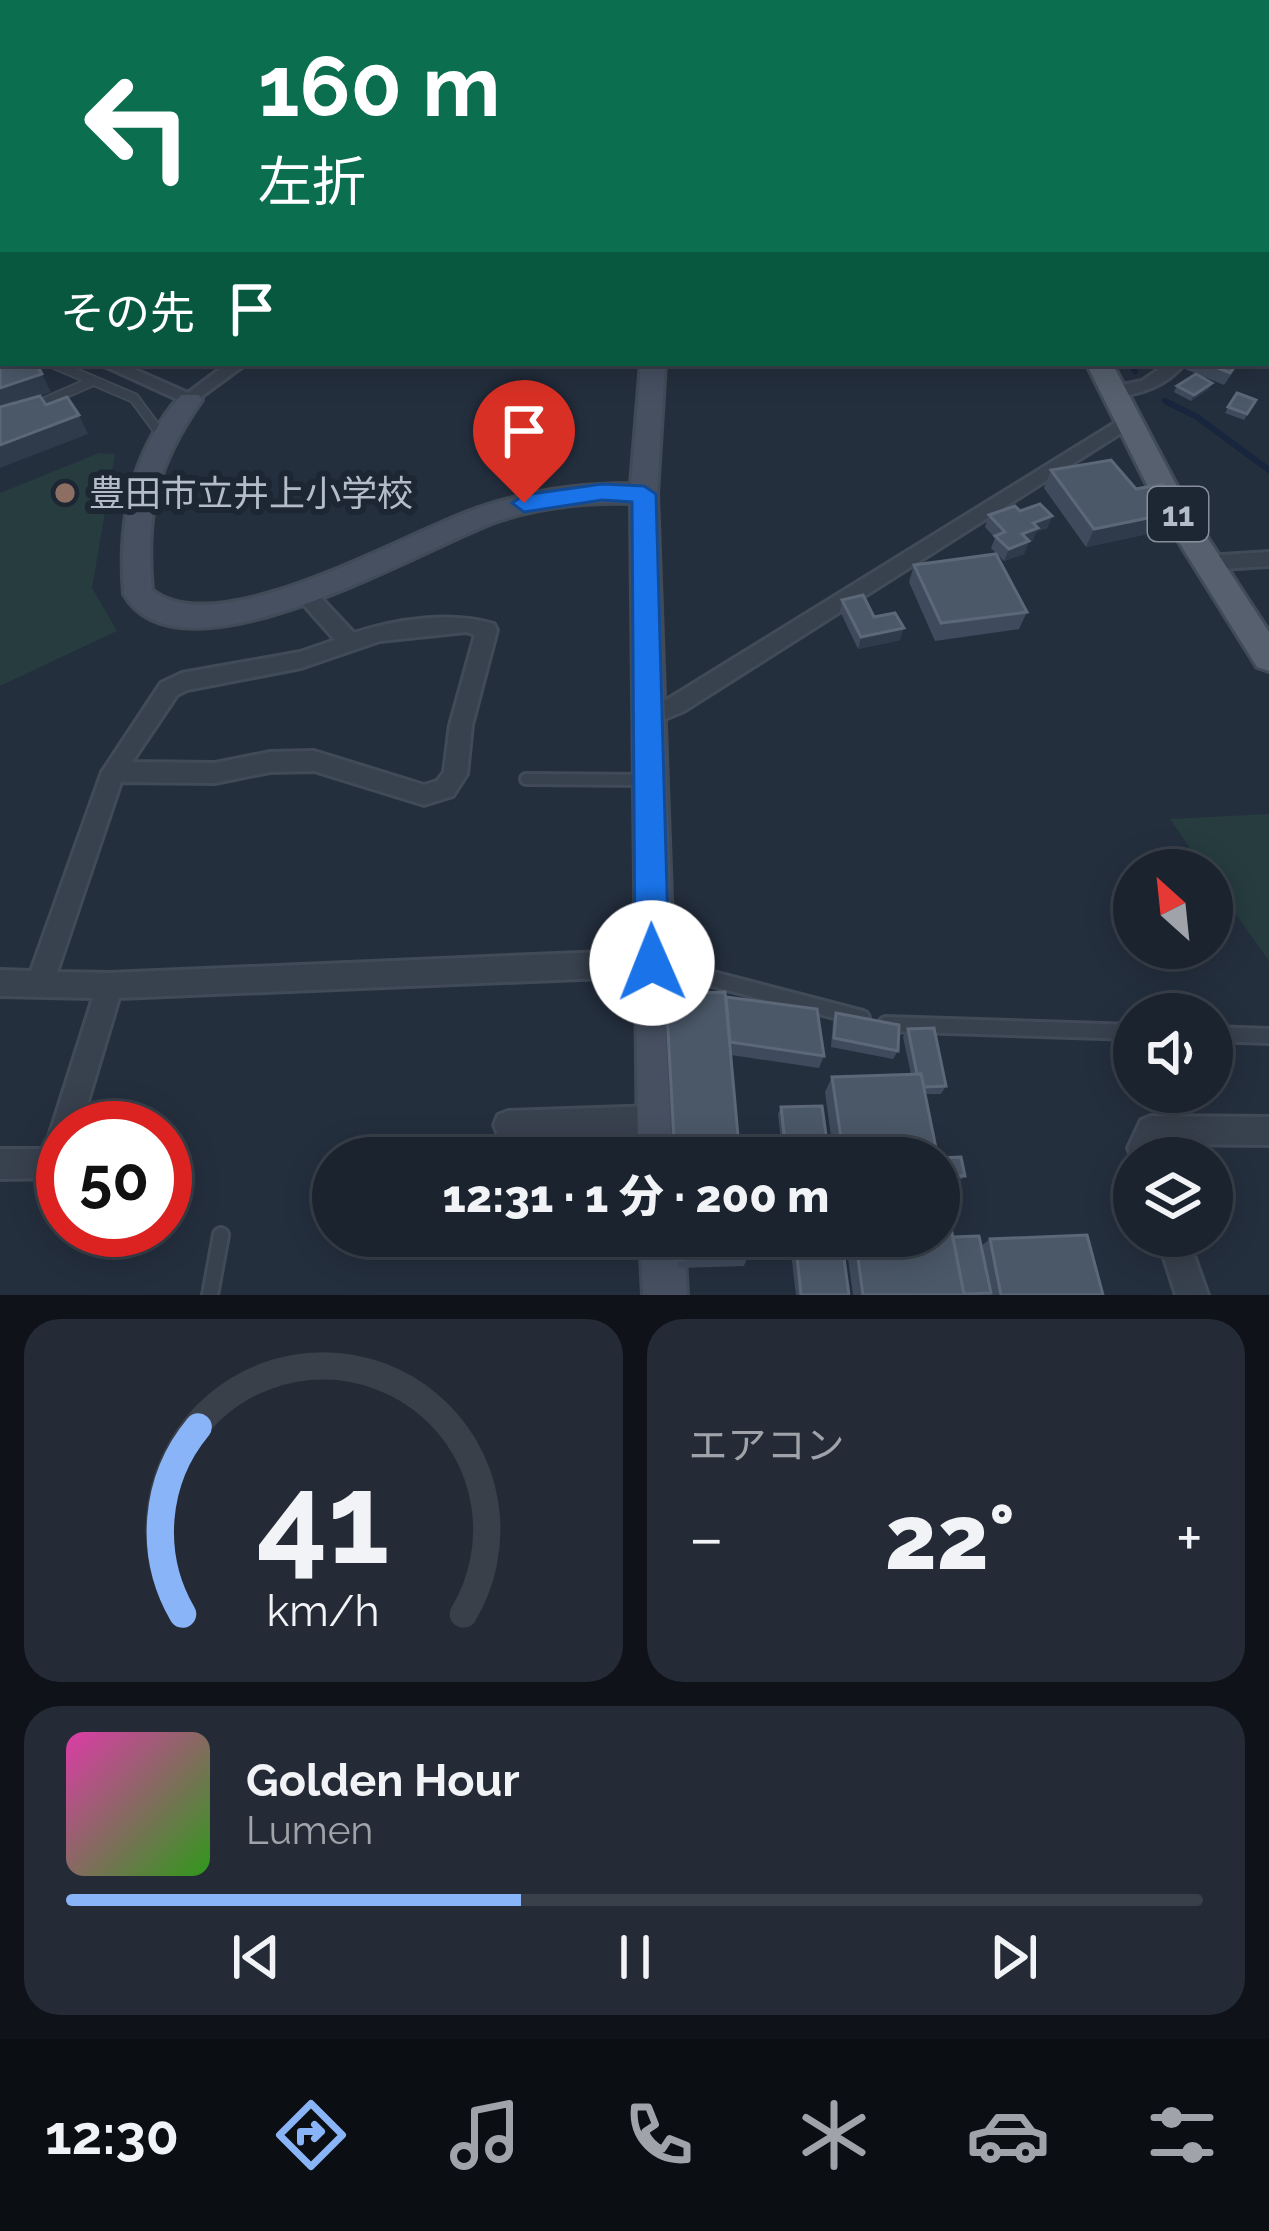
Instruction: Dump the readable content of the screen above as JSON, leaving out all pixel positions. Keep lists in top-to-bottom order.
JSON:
{
  "streets": {
    "main road": ["11"]
  },
  "places": ["豊田市立井上小学校"],
  "north": "top left",
  "page": {
    "turn": ["160 m", "左折"],
    "then": "その先",
    "limit": "50",
    "trip": "12:31 · 1 分 · 200 m",
    "tile": "エアコン",
    "heat": ["−", "22°", "+"],
    "song": ["Golden Hour", "Lumen"],
    "tabs": "12:30",
    "gauge": ["41", "km/h"]
  }
}
